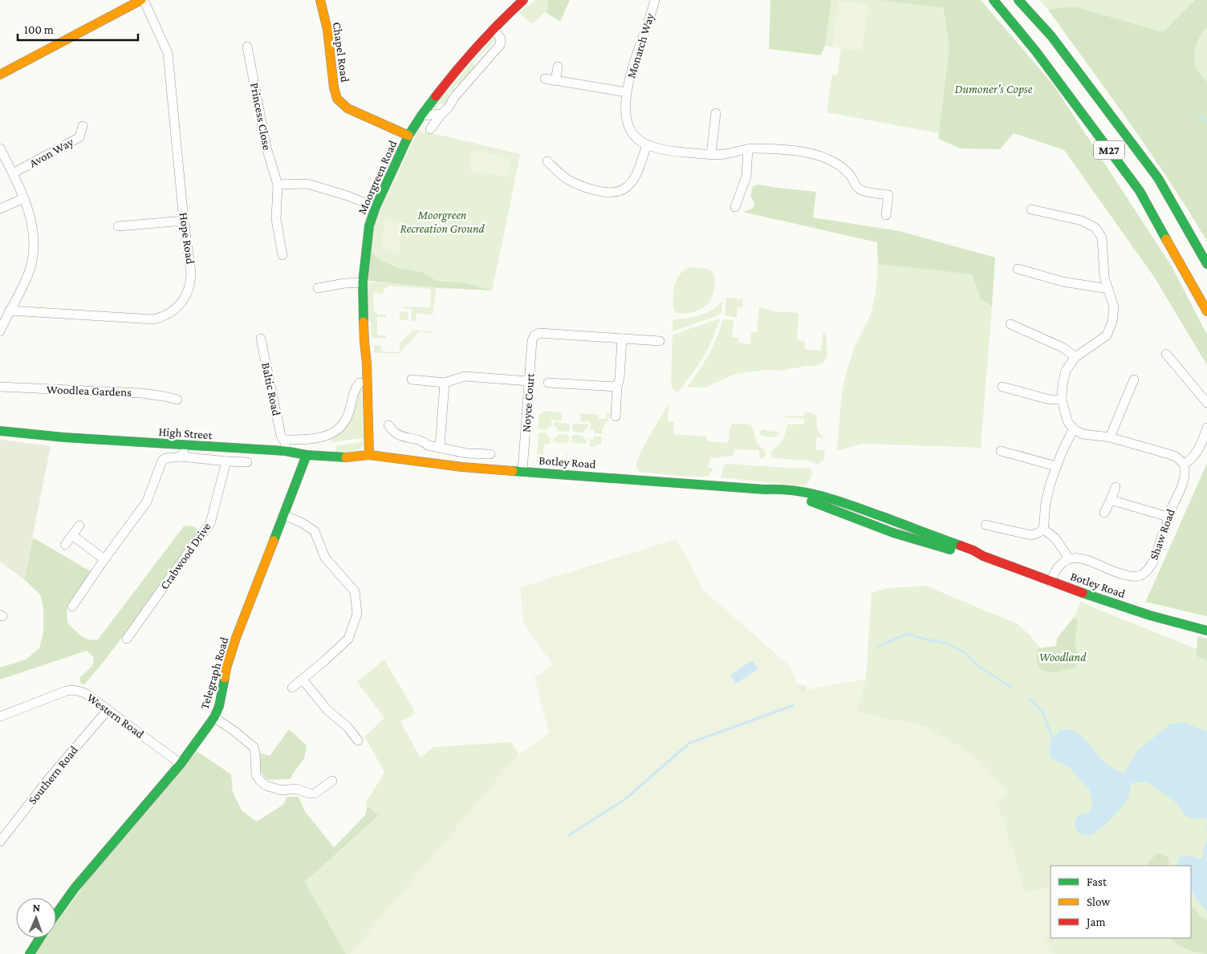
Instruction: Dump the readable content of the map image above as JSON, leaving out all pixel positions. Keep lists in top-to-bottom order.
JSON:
{
  "streets": {
    "main road": [
      "Chapel Road",
      "M27",
      "Moorgreen Road",
      "High Street",
      "Botley Road",
      "Telegraph Road"
    ],
    "street": [
      "Monarch Way",
      "Princess Close",
      "Avon Way",
      "Hope Road",
      "Baltic Road",
      "Woodlea Gardens",
      "Noyce Court",
      "Shaw Road",
      "Crabwood Drive",
      "Western Road",
      "Southern Road"
    ]
  },
  "crossings": [
    ["Chapel Road", "Moorgreen Road"],
    ["Moorgreen Road", "High Street"],
    ["Moorgreen Road", "Botley Road"],
    ["Baltic Road", "High Street"],
    ["Noyce Court", "Botley Road"],
    ["High Street", "Botley Road"],
    ["High Street", "Telegraph Road"],
    ["Telegraph Road", "Western Road"],
    ["Western Road", "Southern Road"]
  ],
  "parks": ["Dumoner's Copse", "Moorgreen Recreation Ground", "Woodland"],
  "legend": ["Fast", "Slow", "Jam"],
  "scale_bar": "100 m",
  "north": "top"
}
